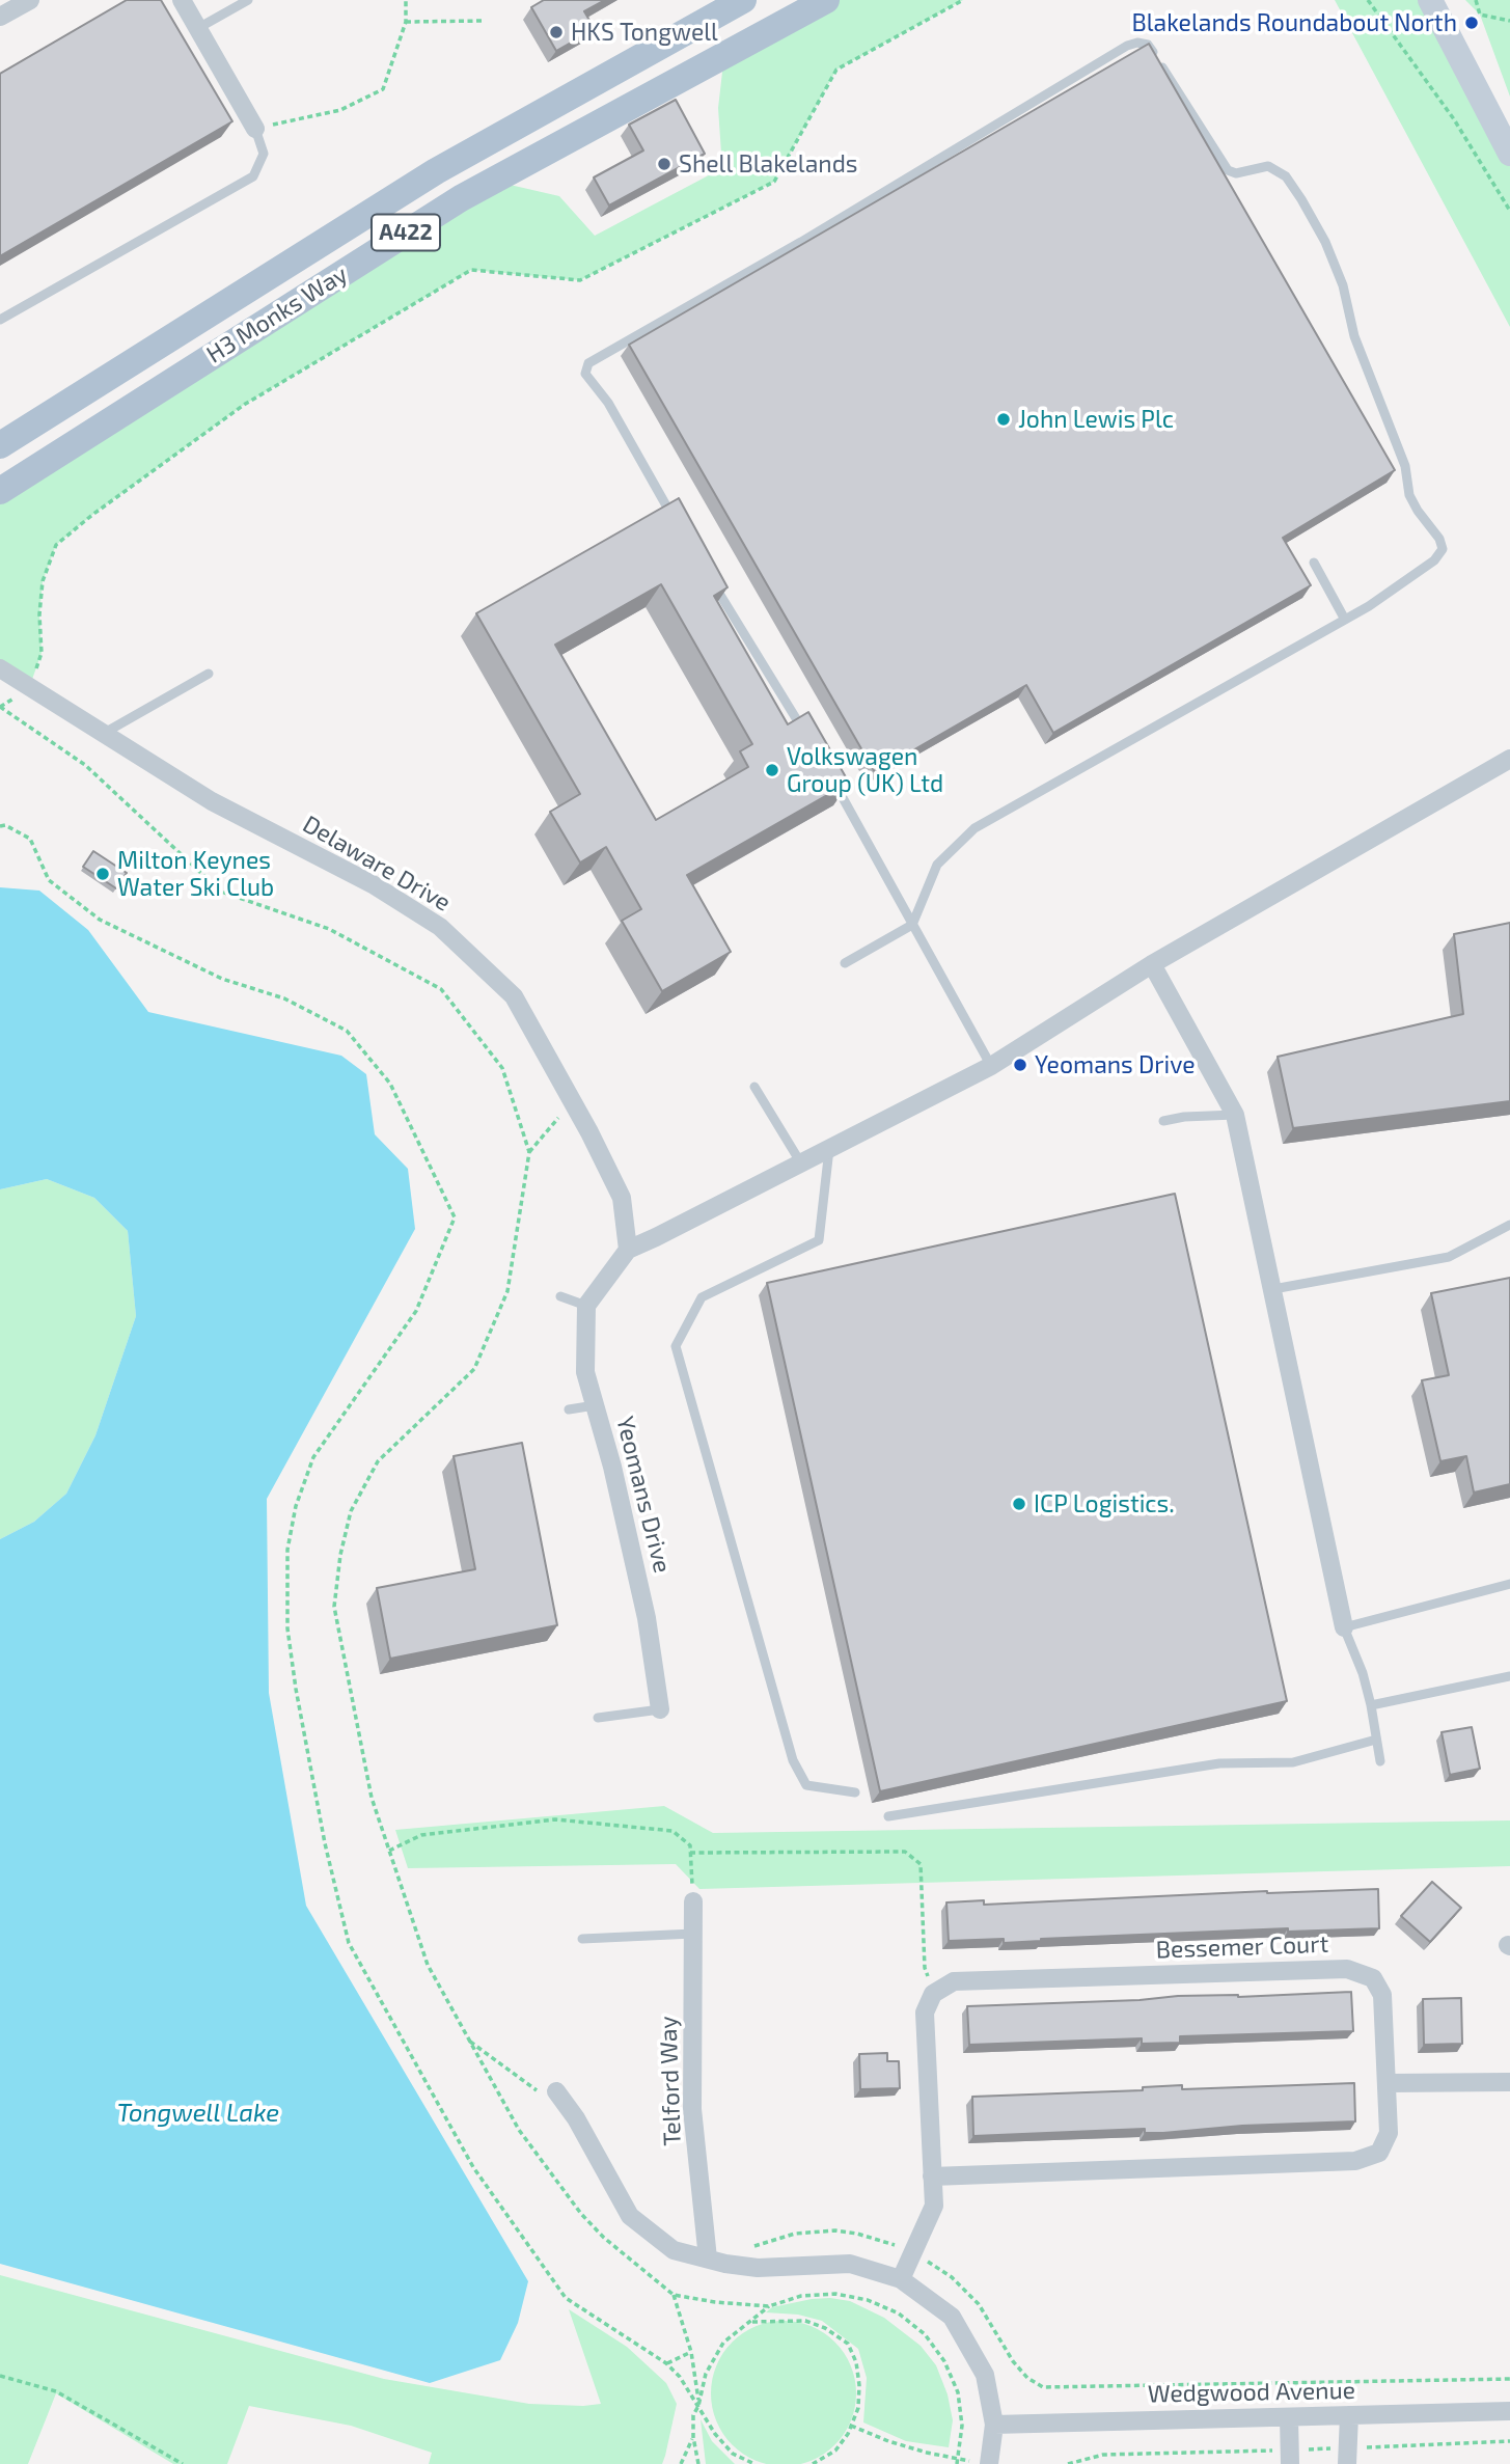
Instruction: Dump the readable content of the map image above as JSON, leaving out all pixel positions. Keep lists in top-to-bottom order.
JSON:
{
  "streets": {
    "main road": ["A422", "H3 Monks Way"],
    "street": [
      "Delaware Drive",
      "Yeomans Drive",
      "Bessemer Court",
      "Telford Way",
      "Wedgwood Avenue"
    ]
  },
  "water": ["Tongwell Lake"],
  "places": [
    "Blakelands Roundabout North",
    "HKS Tongwell",
    "Shell Blakelands",
    "John Lewis Plc",
    "Volkswagen Group (UK) Ltd",
    "Milton Keynes Water Ski Club",
    "Yeomans Drive",
    "ICP Logistics."
  ]
}
